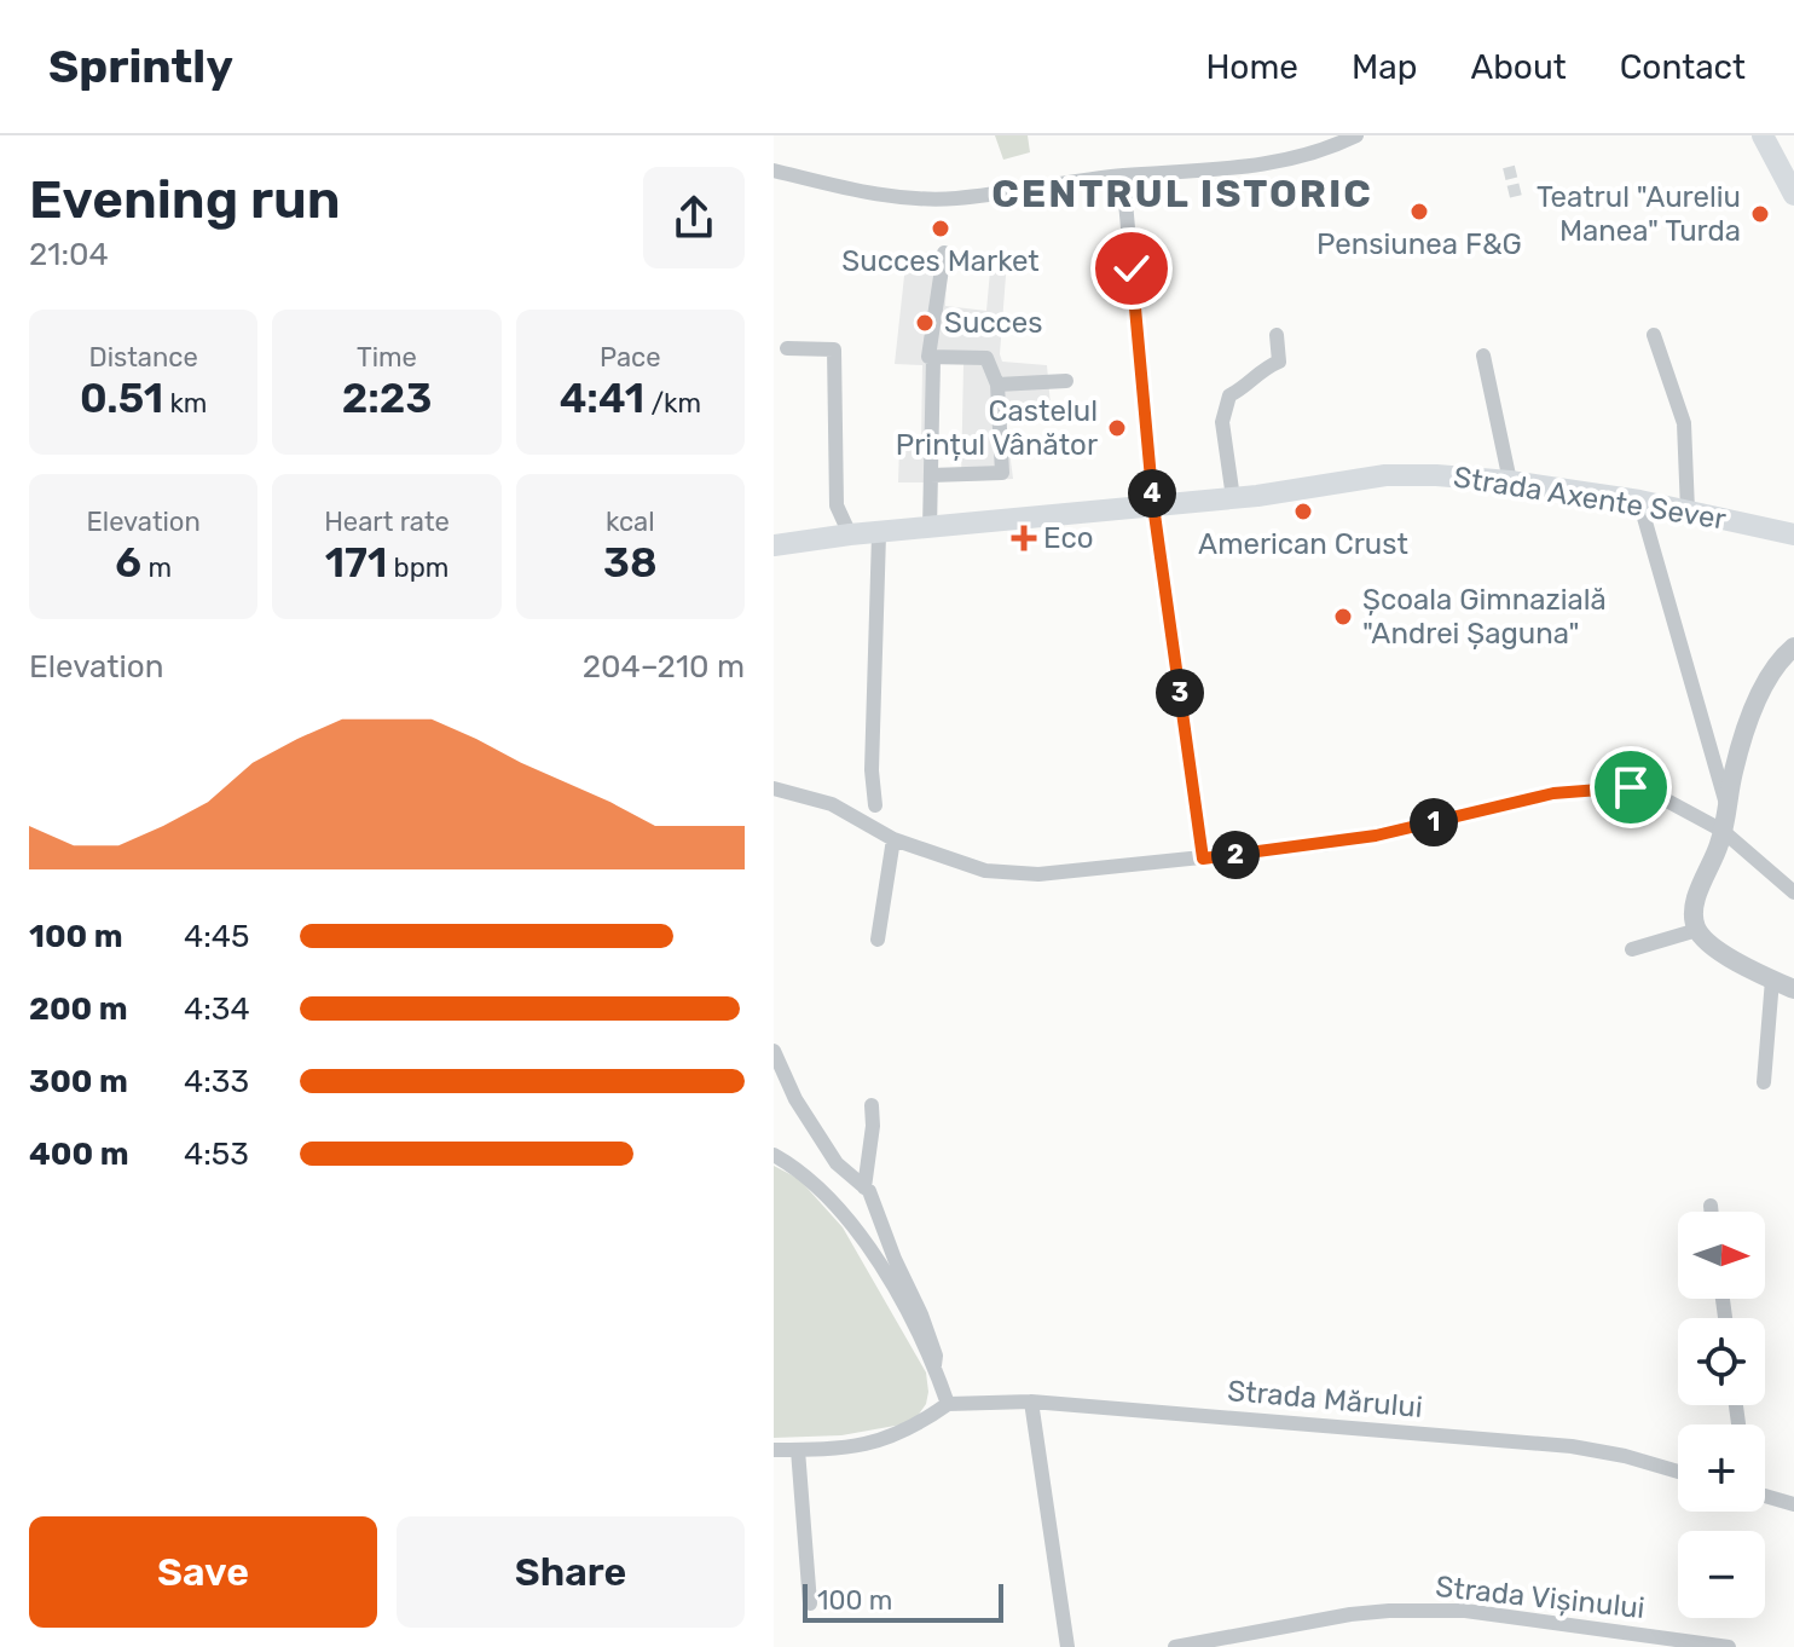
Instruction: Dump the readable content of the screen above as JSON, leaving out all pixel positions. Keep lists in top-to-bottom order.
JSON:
{
  "streets": {
    "main road": ["Strada Axente Sever"],
    "street": ["Strada Mărului", "Strada Vișinului"]
  },
  "districts": ["CENTRUL ISTORIC"],
  "places": {
    "other": [
      "Pensiunea F&G",
      "Teatrul \"Aureliu Manea\" Turda",
      "Succes Market",
      "Succes",
      "Castelul Prințul Vânător",
      "American Crust",
      "Școala Gimnazială \"Andrei Șaguna\""
    ],
    "health": ["Eco"]
  },
  "scale_bar": "100 m",
  "north": "right",
  "page": {
    "header": "Sprintly",
    "nav": [
      "Home",
      "Map",
      "About",
      "Contact"
    ],
    "heading": ["Evening run", "21:04"],
    "stats": [
      ["Distance", "0.51 km"],
      ["Time", "2:23"],
      ["Pace", "4:41 /km"],
      ["Elevation", "6 m"],
      ["Heart rate", "171 bpm"],
      ["kcal", "38"]
    ],
    "pins": [
      "4",
      "3",
      "1",
      "2"
    ],
    "chart": ["Elevation", "204–210 m"],
    "list": [
      {
        "name": "100 m",
        "note": "4:45"
      },
      {
        "name": "200 m",
        "note": "4:34"
      },
      {
        "name": "300 m",
        "note": "4:33"
      },
      {
        "name": "400 m",
        "note": "4:53"
      }
    ],
    "map_buttons": ["+", "−"],
    "buttons": ["Save", "Share"],
    "scale": "100 m"
  }
}
